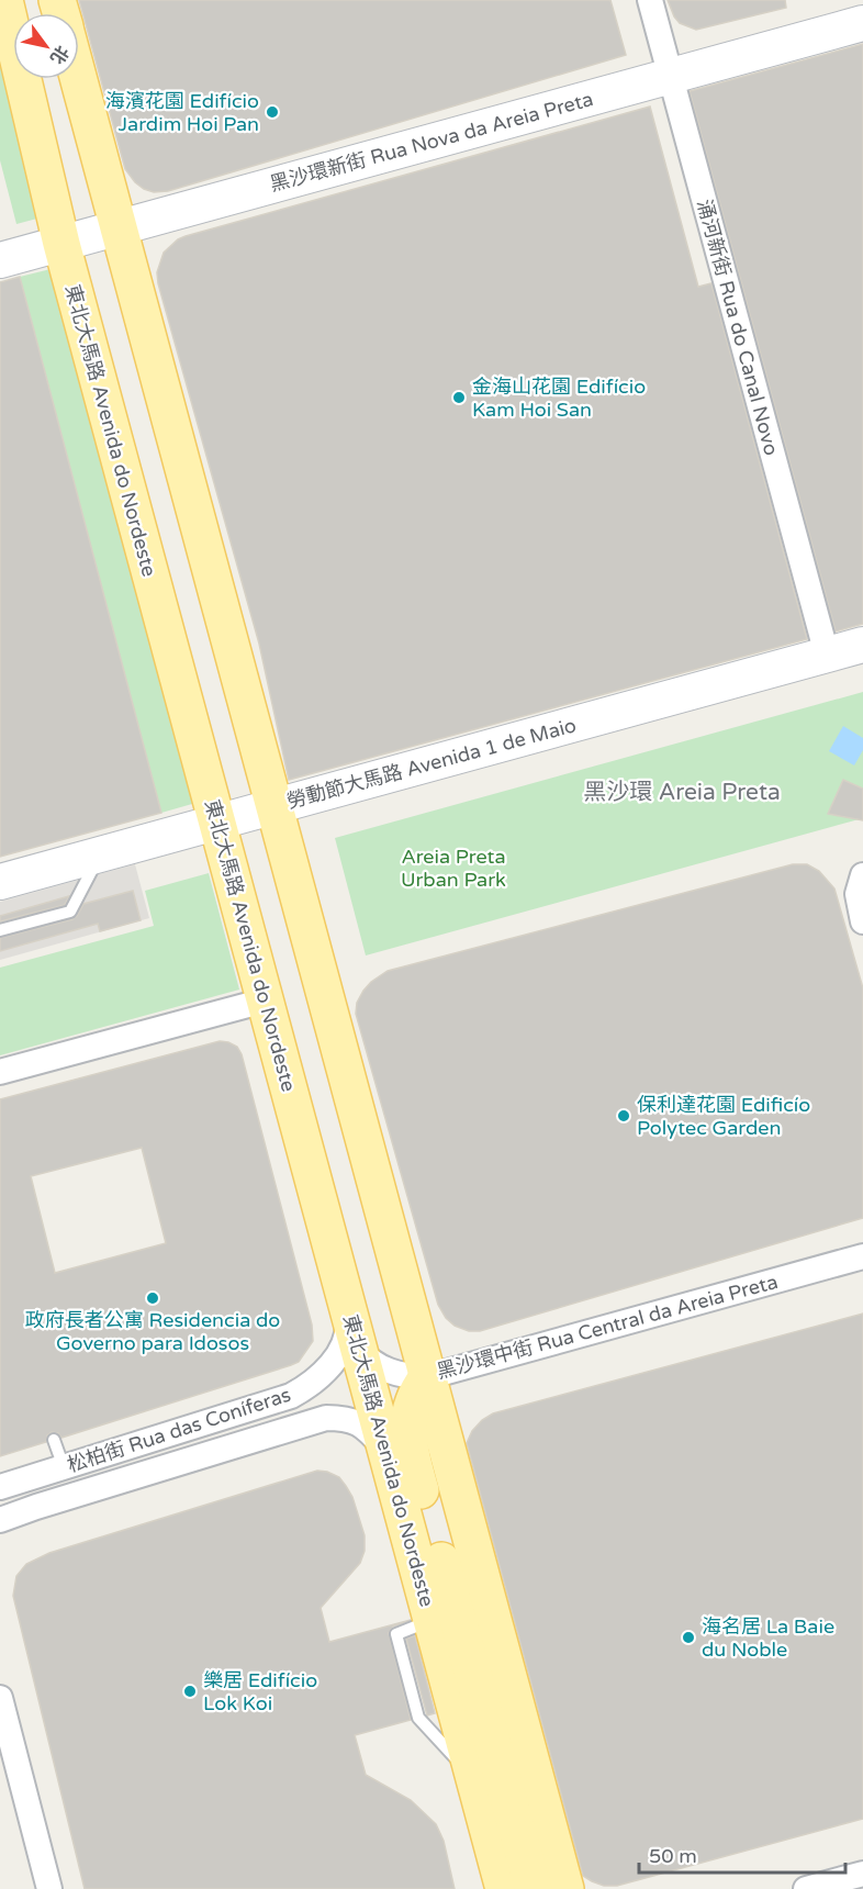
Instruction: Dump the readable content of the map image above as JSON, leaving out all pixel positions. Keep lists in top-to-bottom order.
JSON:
{
  "streets": {
    "main road": ["東北大馬路 Avenida do Nordeste"],
    "street": [
      "黑沙環新街 Rua Nova da Areia Preta",
      "涌河新街 Rua do Canal Novo",
      "勞動節大馬路 Avenida 1 de Maio",
      "黑沙環中街 Rua Central da Areia Preta",
      "松柏街 Rua das Coníferas"
    ]
  },
  "crossings": [
    ["黑沙環新街 Rua Nova da Areia Preta", "涌河新街 Rua do Canal Novo"],
    ["黑沙環新街 Rua Nova da Areia Preta", "東北大馬路 Avenida do Nordeste"],
    ["涌河新街 Rua do Canal Novo", "勞動節大馬路 Avenida 1 de Maio"],
    ["東北大馬路 Avenida do Nordeste", "勞動節大馬路 Avenida 1 de Maio"],
    ["東北大馬路 Avenida do Nordeste", "黑沙環中街 Rua Central da Areia Preta"],
    ["東北大馬路 Avenida do Nordeste", "松柏街 Rua das Coníferas"]
  ],
  "districts": ["黑沙環 Areia Preta"],
  "parks": ["Areia Preta Urban Park"],
  "places": [
    "海濱花園 Edifício Jardim Hoi Pan",
    "金海山花園 Edifício Kam Hoi San",
    "保利達花園 Edificío Polytec Garden",
    "政府長者公寓 Residencia do Governo para Idosos",
    "海名居 La Baie du Noble",
    "樂居 Edifício Lok Koi"
  ],
  "scale_bar": "50 m",
  "north": "bottom right"
}
